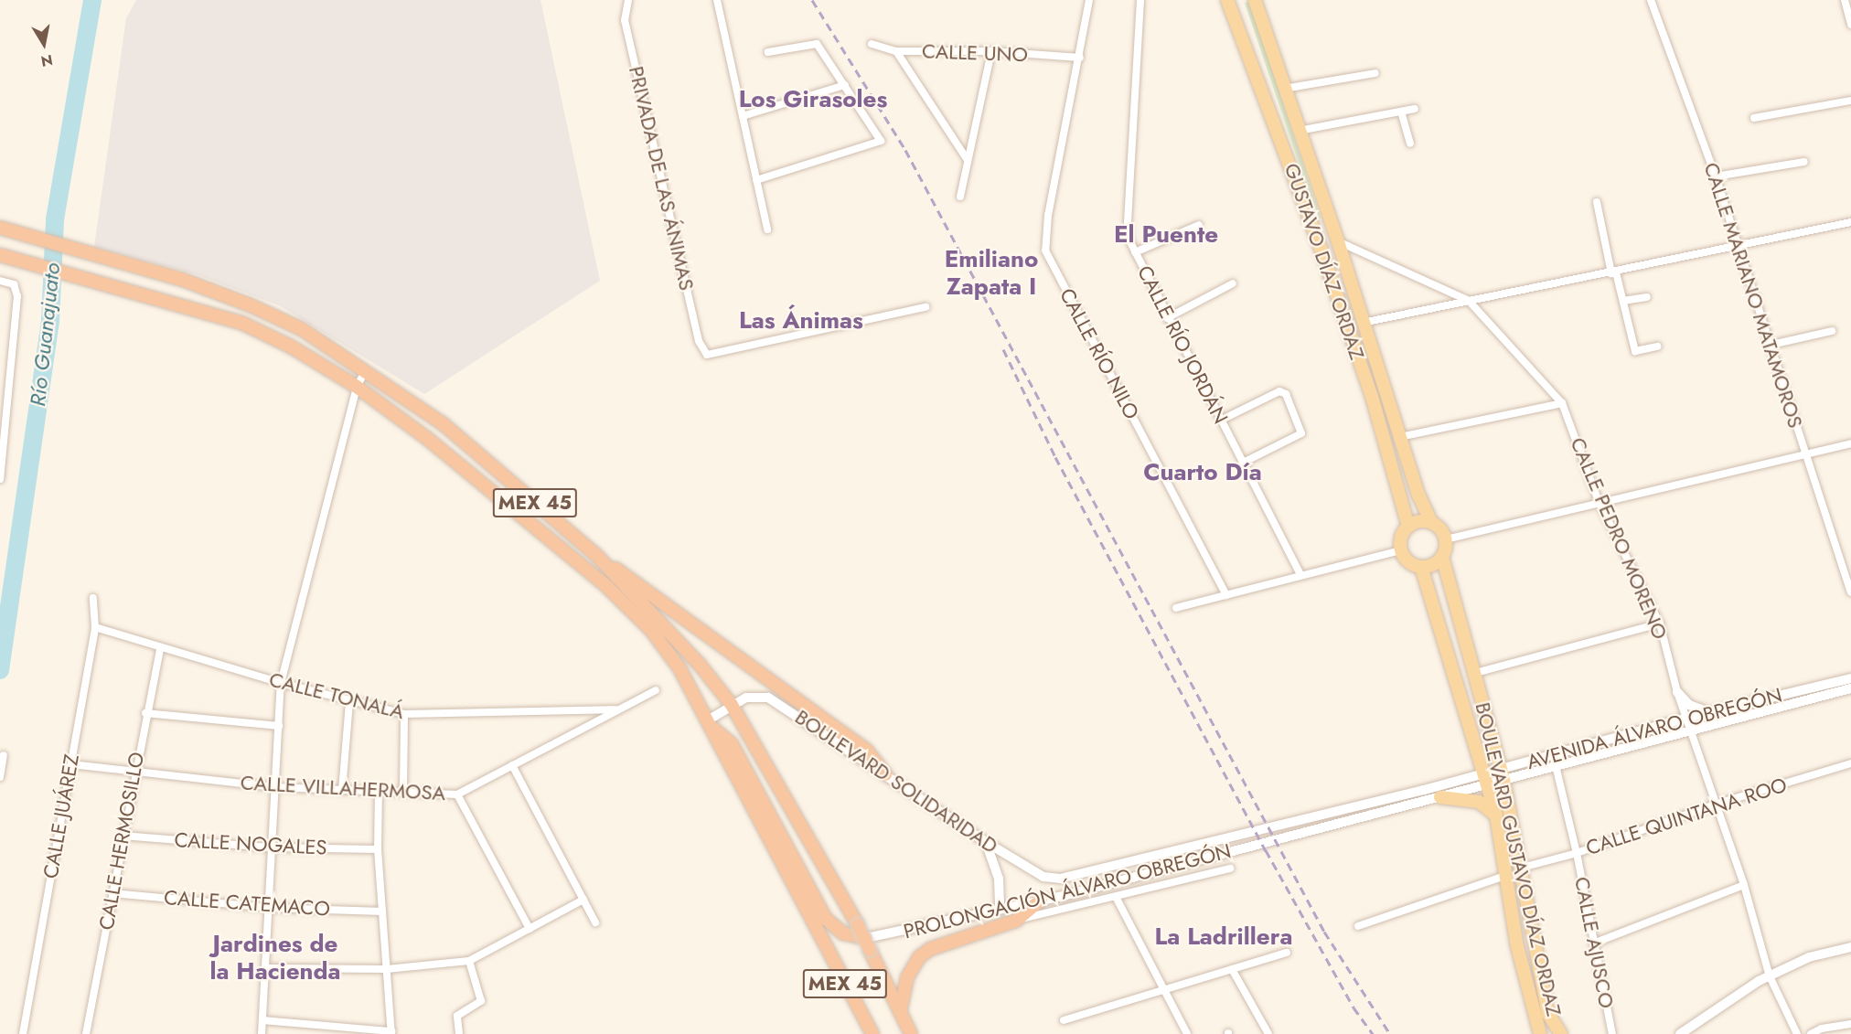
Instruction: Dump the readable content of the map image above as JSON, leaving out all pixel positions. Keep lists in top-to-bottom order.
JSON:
{
  "streets": {
    "highway": ["MEX 45"],
    "main road": ["GUSTAVO DÍAZ ORDAZ", "BOULEVARD GUSTAVO DÍAZ ORDAZ"],
    "street": [
      "CALLE UNO",
      "PRIVADA DE LAS ÁNIMAS",
      "CALLE MARIANO MATAMOROS",
      "CALLE RÍO JORDÁN",
      "CALLE RÍO NILO",
      "CALLE PEDRO MORENO",
      "CALLE TONALÁ",
      "AVENIDA ÁLVARO OBREGÓN",
      "BOULEVARD SOLIDARIDAD",
      "CALLE VILLAHERMOSA",
      "CALLE JUÁREZ",
      "CALLE QUINTANA ROO",
      "CALLE HERMOSILLO",
      "CALLE NOGALES",
      "PROLONGACIÓN ÁLVARO OBREGÓN",
      "CALLE CATEMACO",
      "CALLE AJUSCO"
    ]
  },
  "crossings": [
    ["CALLE UNO", "CALLE RÍO NILO"],
    ["GUSTAVO DÍAZ ORDAZ", "CALLE PEDRO MORENO"],
    ["GUSTAVO DÍAZ ORDAZ", "BOULEVARD GUSTAVO DÍAZ ORDAZ"],
    ["MEX 45", "BOULEVARD SOLIDARIDAD"],
    ["MEX 45", "PROLONGACIÓN ÁLVARO OBREGÓN"],
    ["CALLE PEDRO MORENO", "AVENIDA ÁLVARO OBREGÓN"],
    ["CALLE PEDRO MORENO", "CALLE QUINTANA ROO"],
    ["CALLE TONALÁ", "CALLE VILLAHERMOSA"],
    ["CALLE TONALÁ", "CALLE JUÁREZ"],
    ["CALLE TONALÁ", "CALLE HERMOSILLO"],
    ["AVENIDA ÁLVARO OBREGÓN", "BOULEVARD GUSTAVO DÍAZ ORDAZ"],
    ["AVENIDA ÁLVARO OBREGÓN", "PROLONGACIÓN ÁLVARO OBREGÓN"],
    ["AVENIDA ÁLVARO OBREGÓN", "CALLE AJUSCO"],
    ["BOULEVARD SOLIDARIDAD", "PROLONGACIÓN ÁLVARO OBREGÓN"],
    ["CALLE VILLAHERMOSA", "CALLE JUÁREZ"],
    ["CALLE VILLAHERMOSA", "CALLE HERMOSILLO"],
    ["CALLE QUINTANA ROO", "BOULEVARD GUSTAVO DÍAZ ORDAZ"],
    ["CALLE QUINTANA ROO", "CALLE AJUSCO"],
    ["CALLE HERMOSILLO", "CALLE NOGALES"],
    ["CALLE HERMOSILLO", "CALLE CATEMACO"]
  ],
  "districts": [
    "Los Girasoles",
    "El Puente",
    "Emiliano Zapata I",
    "Las Ánimas",
    "Cuarto Día",
    "La Ladrillera",
    "Jardines de la Hacienda"
  ],
  "water": ["Río Guanajuato"],
  "north": "bottom"
}
